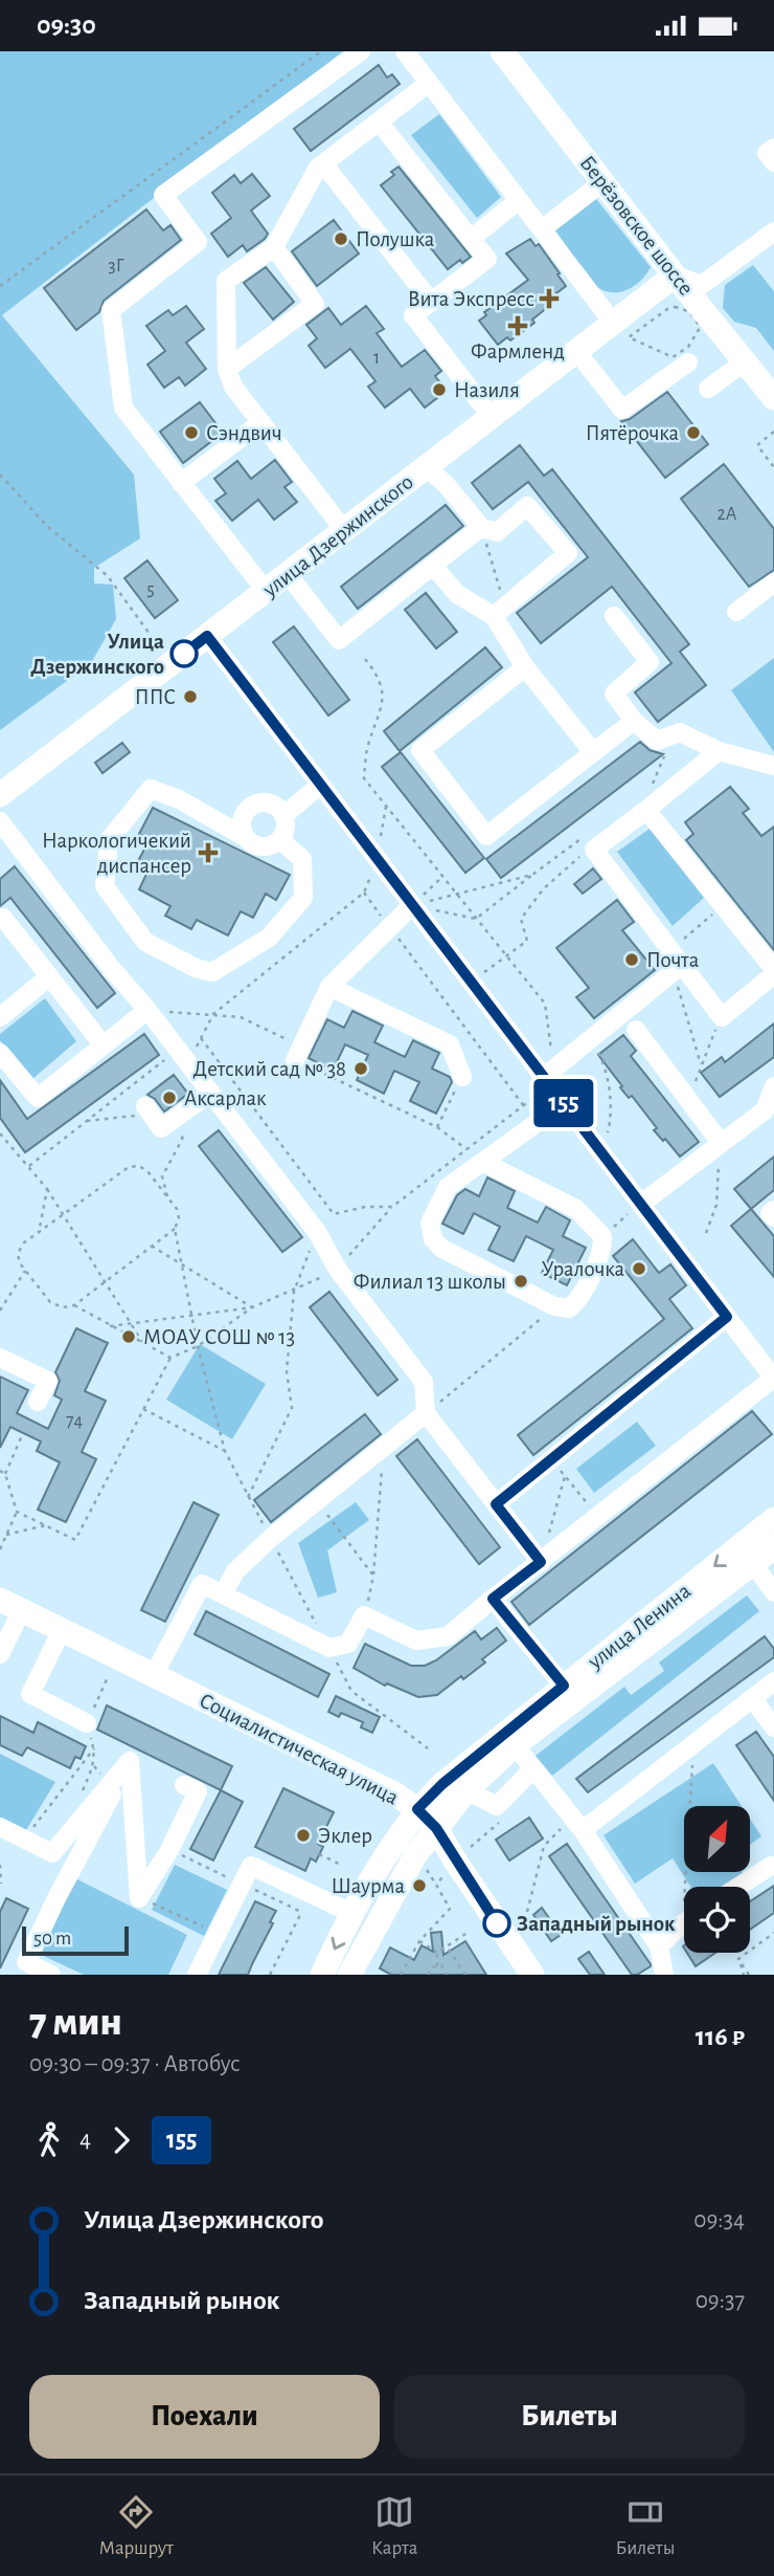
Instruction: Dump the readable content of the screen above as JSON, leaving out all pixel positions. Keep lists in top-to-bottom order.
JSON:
{
  "streets": {
    "main road": [
      "Берёзовское шоссе",
      "улица Дзержинского",
      "улица Ленина",
      "Социалистическая улица"
    ]
  },
  "crossings": [
    ["Берёзовское шоссе", "улица Дзержинского"],
    ["улица Ленина", "Социалистическая улица"]
  ],
  "places": {
    "other": [
      "Полушка",
      "Назиля",
      "Сэндвич",
      "Пятёрочка",
      "Улица Дзержинского",
      "ППС",
      "Почта",
      "Детский сад № 38",
      "Аксарлак",
      "Уралочка",
      "Филиал 13 школы",
      "МОАУ СОШ № 13",
      "Эклер",
      "Шаурма",
      "Западный рынок"
    ],
    "health": ["Вита Экспресс", "Фармленд", "Наркологичекий диспансер"]
  },
  "lines": ["bus line 155"],
  "house_numbers": [
    "3Г",
    "1",
    "2А",
    "5",
    "74"
  ],
  "scale_bar": "50 m",
  "north": "top right",
  "page": {
    "status": "09:30",
    "on_map": "155",
    "scale": "50 m",
    "heading": ["7 мин", "09:30 – 09:37 · Автобус", "116 ₽"],
    "legs": ["4", "155"],
    "list": [
      {
        "name": "Улица Дзержинского",
        "value": "09:34"
      },
      {
        "name": "Западный рынок",
        "value": "09:37"
      }
    ],
    "buttons": ["Поехали", "Билеты"],
    "tabs": ["Маршрут", "Карта", "Билеты"]
  }
}
